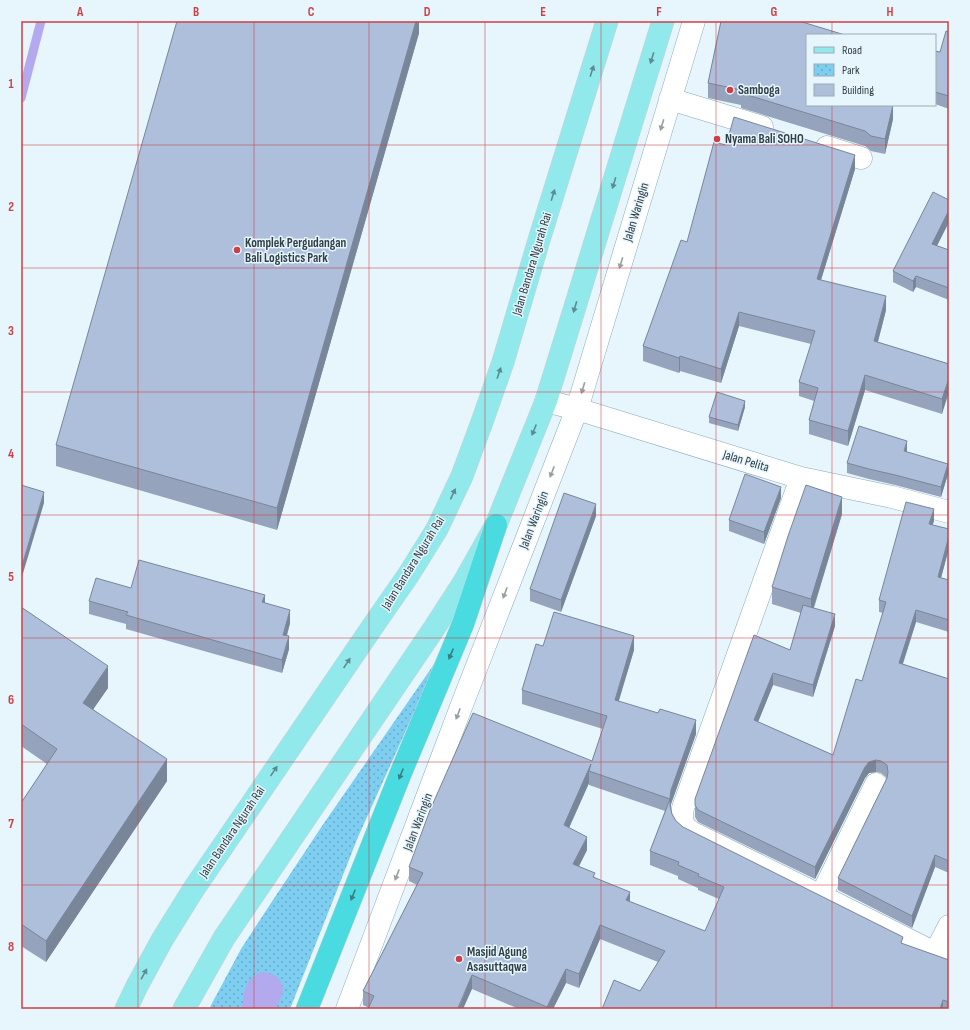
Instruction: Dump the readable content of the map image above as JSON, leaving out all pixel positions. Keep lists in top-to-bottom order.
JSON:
{
  "streets": {
    "main road": ["Jalan Bandara Ngurah Rai"],
    "street": ["Jalan Waringin", "Jalan Pelita"]
  },
  "crossings": [
    ["Jalan Waringin", "Jalan Pelita"]
  ],
  "one_way": ["Jalan Waringin"],
  "places": [
    "Samboga",
    "Nyama Bali SOHO",
    "Komplek Pergudangan Bali Logistics Park",
    "Masjid Agung Asasuttaqwa"
  ],
  "legend": ["Road", "Park", "Building"],
  "grid": {
    "columns": [
      "A",
      "B",
      "C",
      "D",
      "E",
      "F",
      "G",
      "H"
    ],
    "rows": [
      "1",
      "2",
      "3",
      "4",
      "5",
      "6",
      "7",
      "8"
    ]
  }
}
